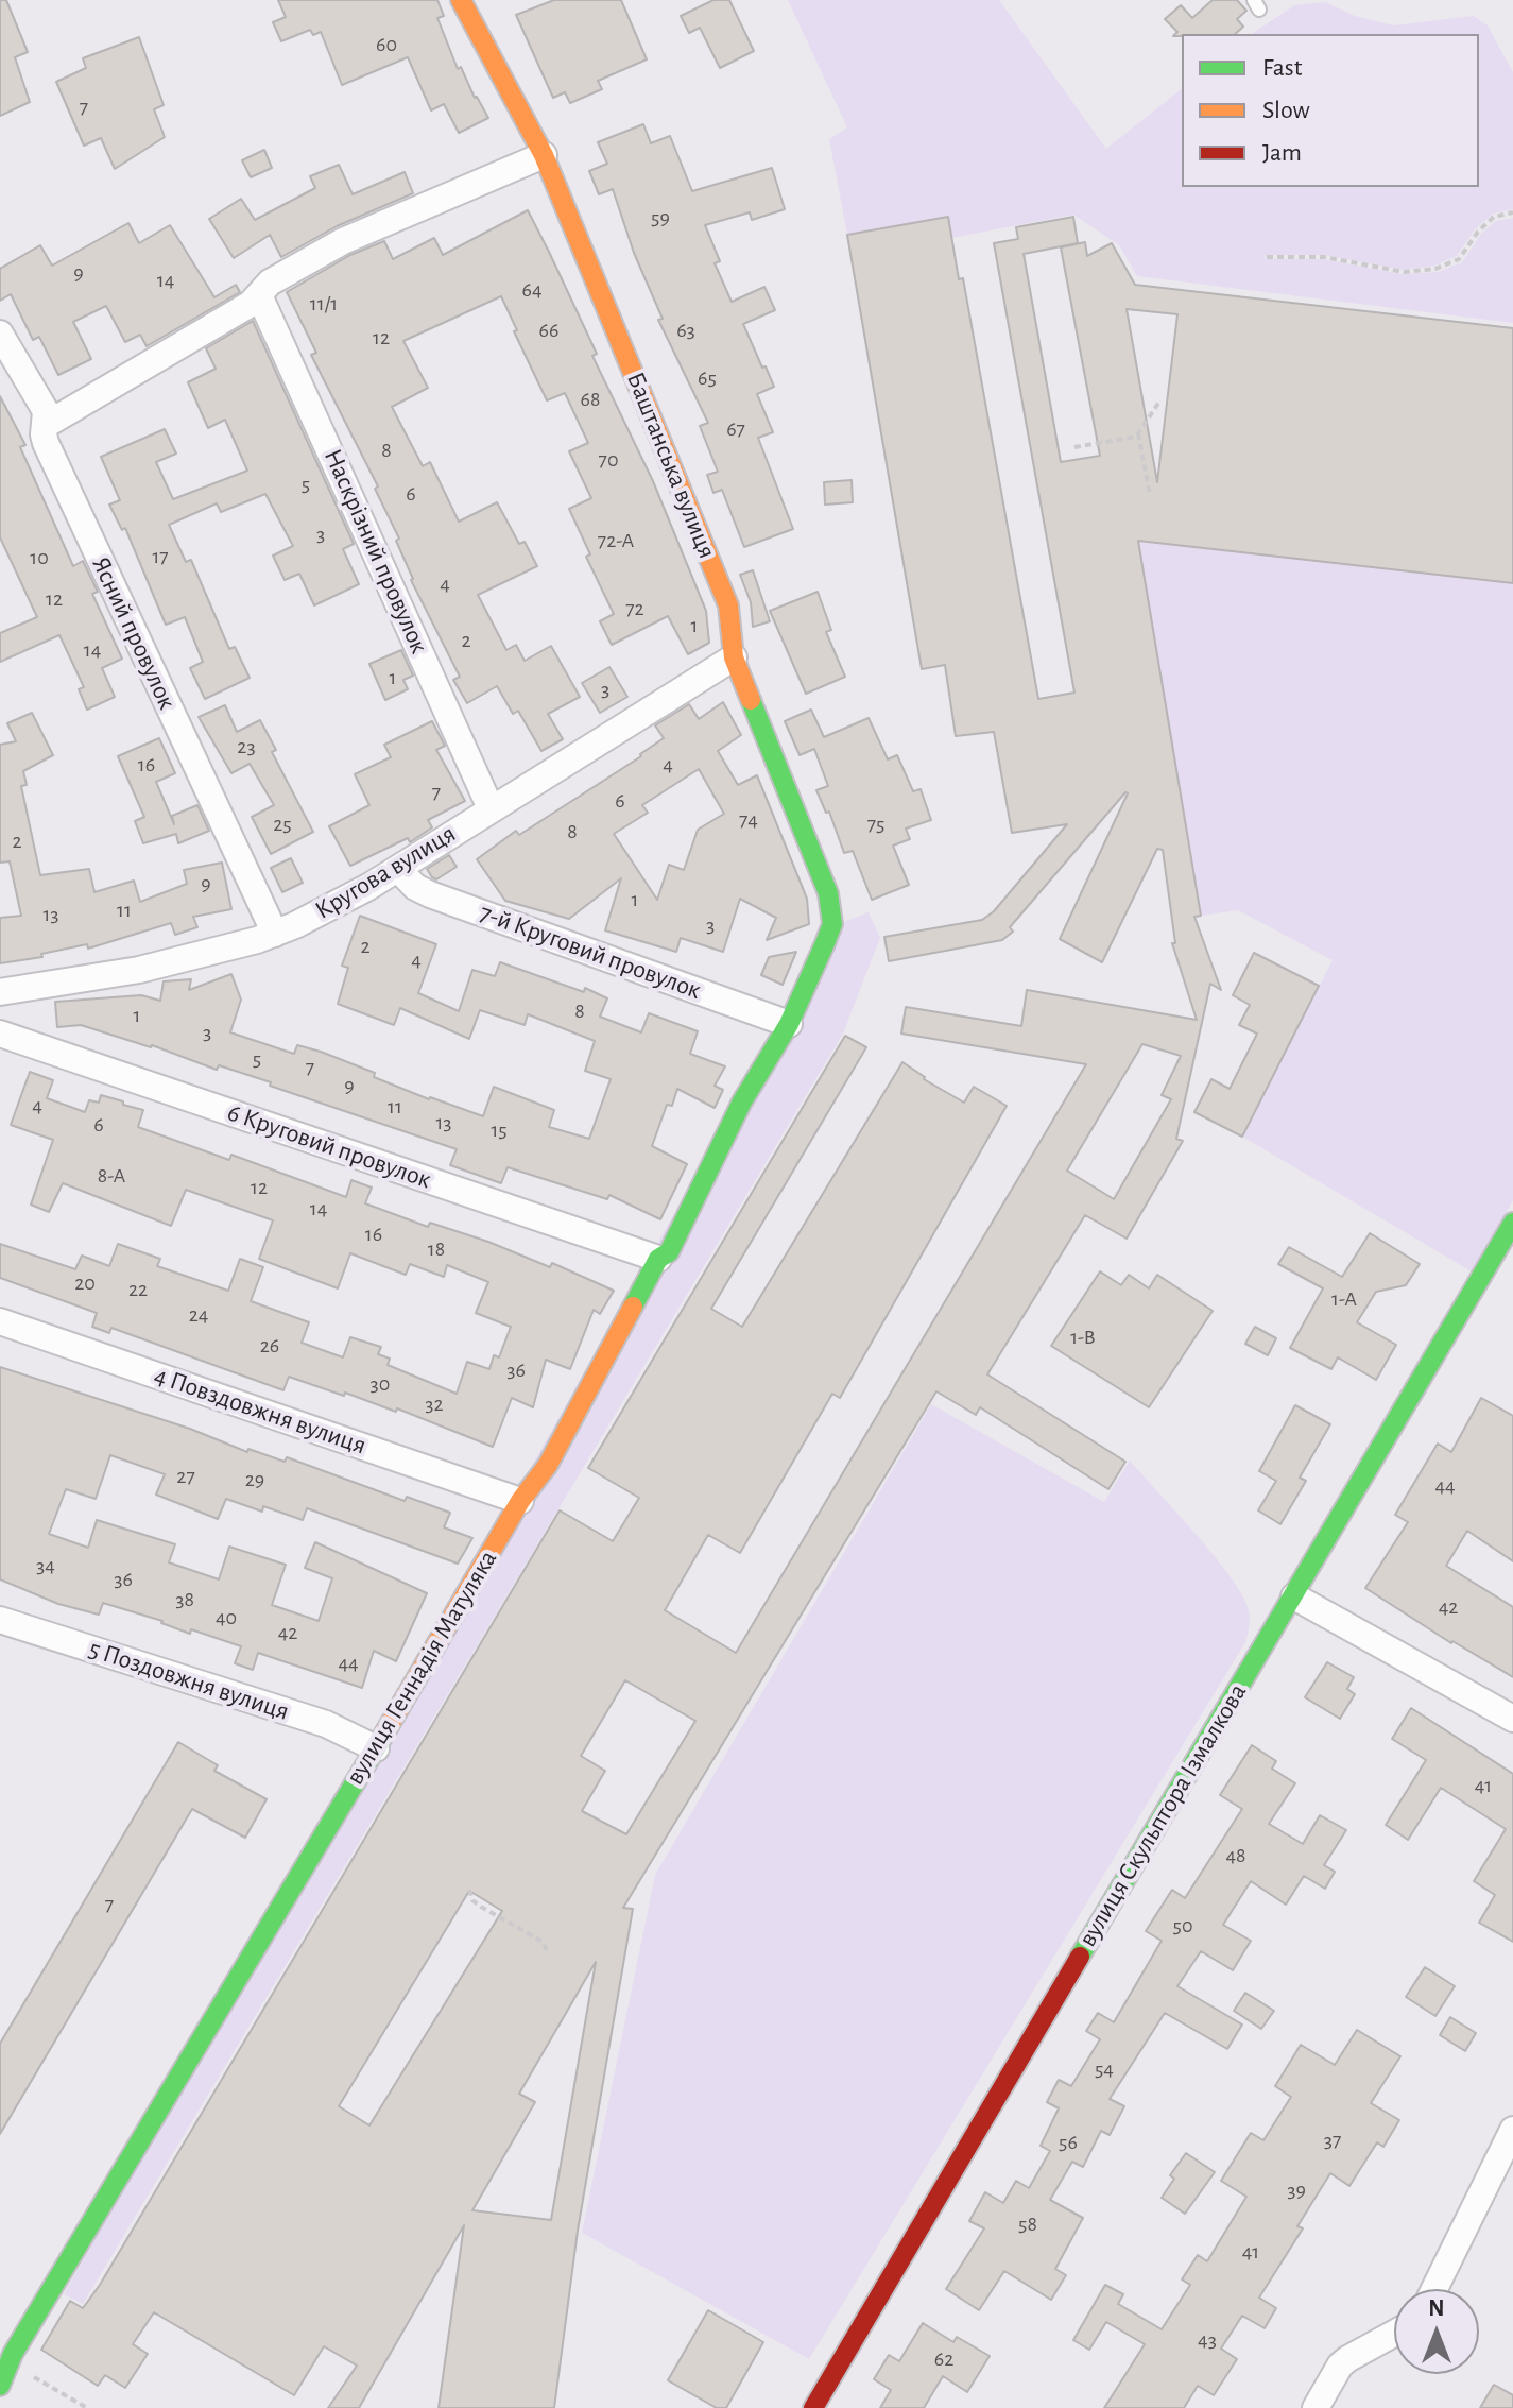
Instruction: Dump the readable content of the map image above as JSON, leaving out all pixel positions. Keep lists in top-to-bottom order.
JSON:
{
  "streets": {
    "street": [
      "Баштанська вулиця",
      "Наскрізний провулок",
      "Ясний провулок",
      "Кругова вулиця",
      "7-й Круговий провулок",
      "6 Круговий провулок",
      "4 Повздовжня вулиця",
      "вулиця Геннадія Матуляка",
      "5 Поздовжня вулиця",
      "вулиця Скульптора Ізмалкова"
    ]
  },
  "crossings": [
    ["Баштанська вулиця", "Кругова вулиця"],
    ["Баштанська вулиця", "вулиця Геннадія Матуляка"],
    ["Наскрізний провулок", "Кругова вулиця"],
    ["Ясний провулок", "Кругова вулиця"],
    ["Кругова вулиця", "7-й Круговий провулок"],
    ["7-й Круговий провулок", "вулиця Геннадія Матуляка"],
    ["6 Круговий провулок", "вулиця Геннадія Матуляка"],
    ["4 Повздовжня вулиця", "вулиця Геннадія Матуляка"],
    ["вулиця Геннадія Матуляка", "5 Поздовжня вулиця"]
  ],
  "house_numbers": [
    "60",
    "7",
    "59",
    "9",
    "14",
    "64",
    "11/1",
    "66",
    "63",
    "12",
    "65",
    "68",
    "67",
    "8",
    "70",
    "5",
    "6",
    "3",
    "72-А",
    "17",
    "10",
    "4",
    "12",
    "72",
    "1",
    "2",
    "14",
    "1",
    "3",
    "23",
    "16",
    "4",
    "7",
    "6",
    "74",
    "25",
    "75",
    "8",
    "2",
    "9",
    "1",
    "11",
    "13",
    "3",
    "2",
    "4",
    "8",
    "1",
    "3",
    "5",
    "7",
    "9",
    "4",
    "11",
    "13",
    "6",
    "15",
    "8-А",
    "12",
    "14",
    "16",
    "18",
    "20",
    "22",
    "1-А",
    "24",
    "1-В",
    "26",
    "36",
    "30",
    "32",
    "27",
    "29",
    "44",
    "34",
    "36",
    "38",
    "42",
    "40",
    "42",
    "44",
    "41",
    "48",
    "7",
    "50",
    "54",
    "37",
    "56",
    "39",
    "58",
    "41",
    "43",
    "62"
  ],
  "legend": ["Fast", "Slow", "Jam"],
  "north": "top"
}
